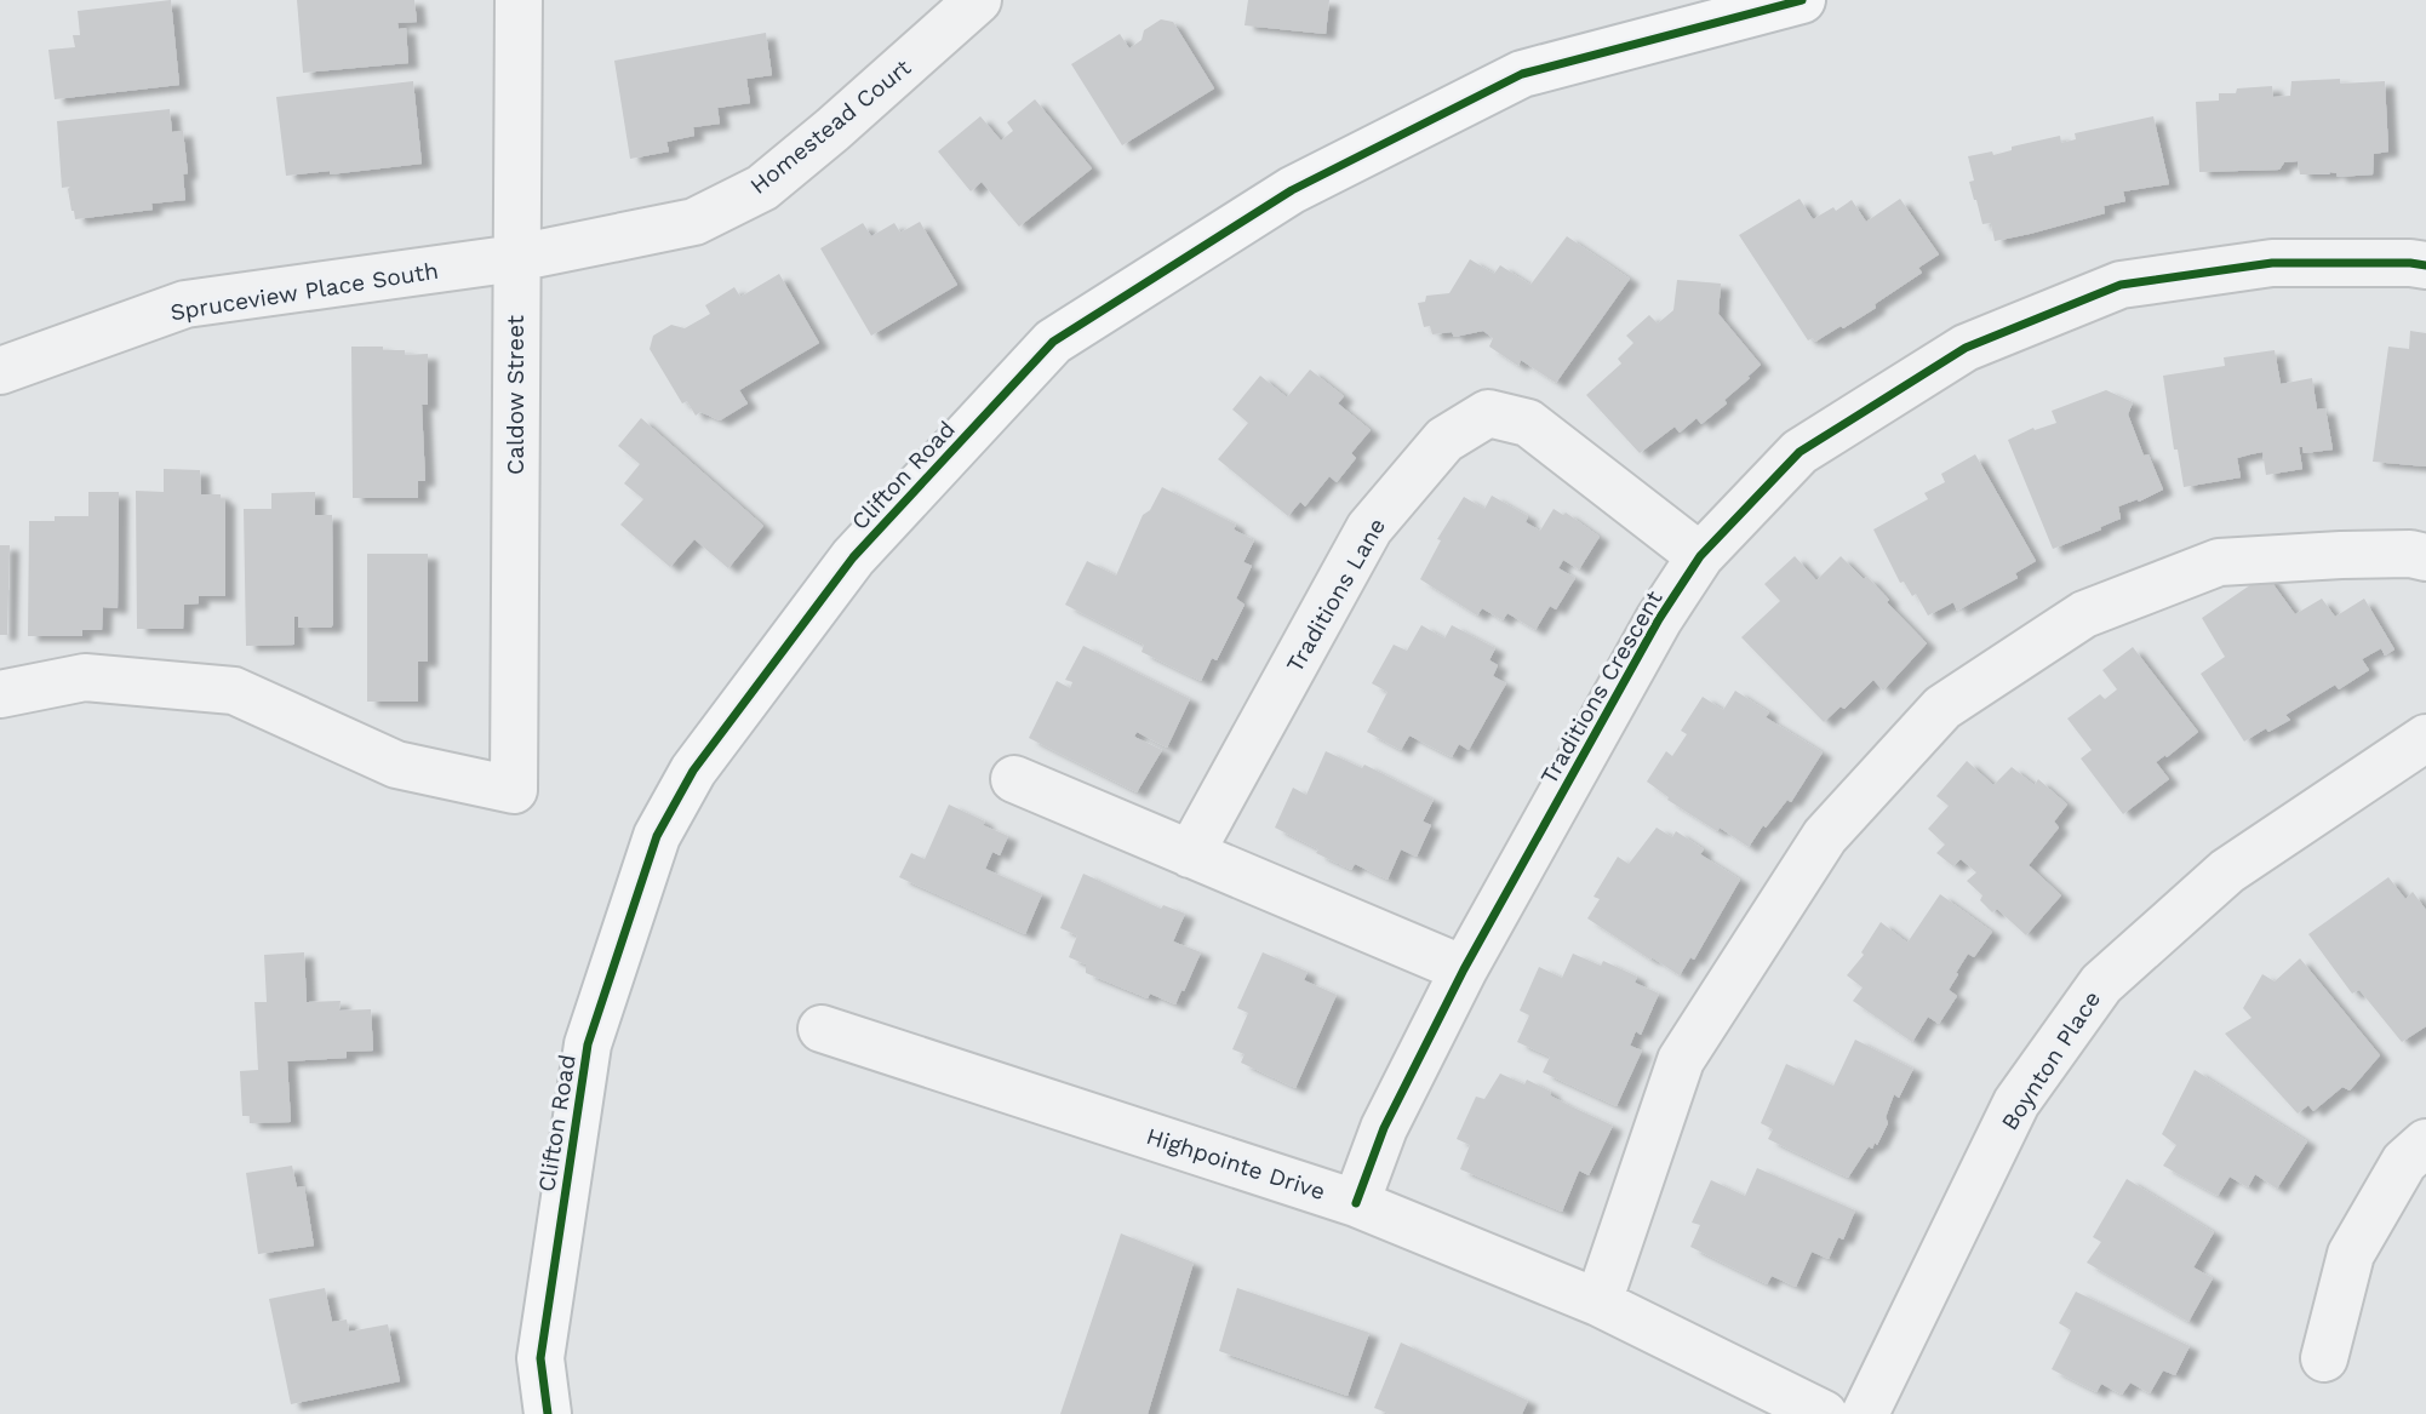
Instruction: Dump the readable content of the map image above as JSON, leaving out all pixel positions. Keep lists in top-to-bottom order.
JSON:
{
  "streets": {
    "main road": ["Clifton Road"],
    "street": [
      "Homestead Court",
      "Spruceview Place South",
      "Caldow Street",
      "Traditions Lane",
      "Traditions Crescent",
      "Boynton Place",
      "Highpointe Drive"
    ]
  },
  "crossings": [
    ["Homestead Court", "Spruceview Place South"],
    ["Homestead Court", "Caldow Street"],
    ["Spruceview Place South", "Caldow Street"],
    ["Traditions Lane", "Traditions Crescent"],
    ["Traditions Crescent", "Highpointe Drive"]
  ]
}
